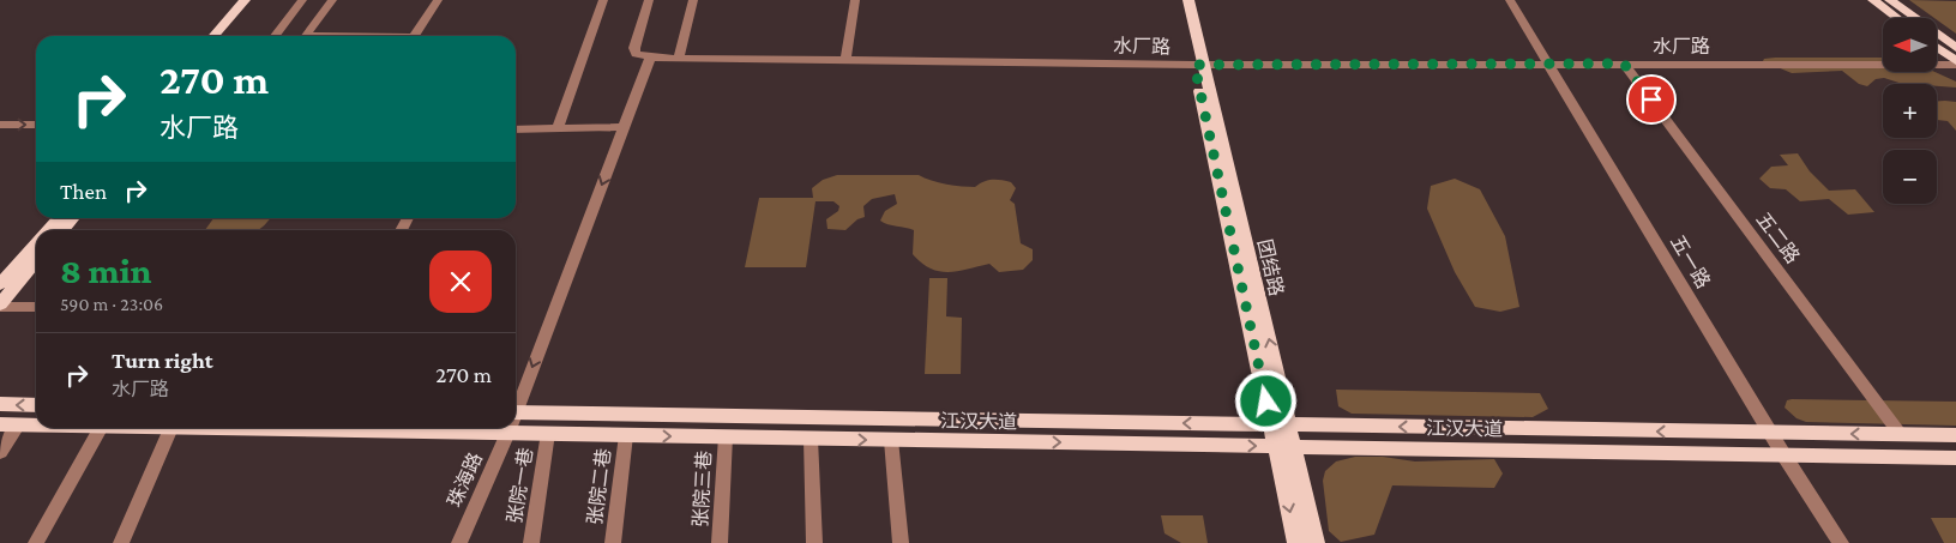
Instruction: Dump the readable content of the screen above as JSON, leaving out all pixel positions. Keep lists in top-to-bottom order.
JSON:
{
  "streets": {
    "main road": ["团结路", "江汉大道"],
    "street": [
      "水厂路",
      "五二路",
      "五一路",
      "珠海路",
      "张院一巷",
      "张院二巷",
      "张院三巷"
    ]
  },
  "crossings": [
    ["水厂路", "五二路"],
    ["水厂路", "五一路"],
    ["水厂路", "团结路"],
    ["五二路", "江汉大道"],
    ["五一路", "江汉大道"],
    ["团结路", "江汉大道"],
    ["江汉大道", "珠海路"],
    ["江汉大道", "张院一巷"],
    ["江汉大道", "张院二巷"],
    ["江汉大道", "张院三巷"]
  ],
  "north": "left",
  "page": {
    "map_buttons": ["+", "−"],
    "turn": ["270 m", "水厂路"],
    "then": "Then",
    "heading": ["8 min", "590 m · 23:06"],
    "list": [
      {
        "name": "Turn right",
        "note": "水厂路",
        "value": "270 m"
      }
    ]
  }
}
